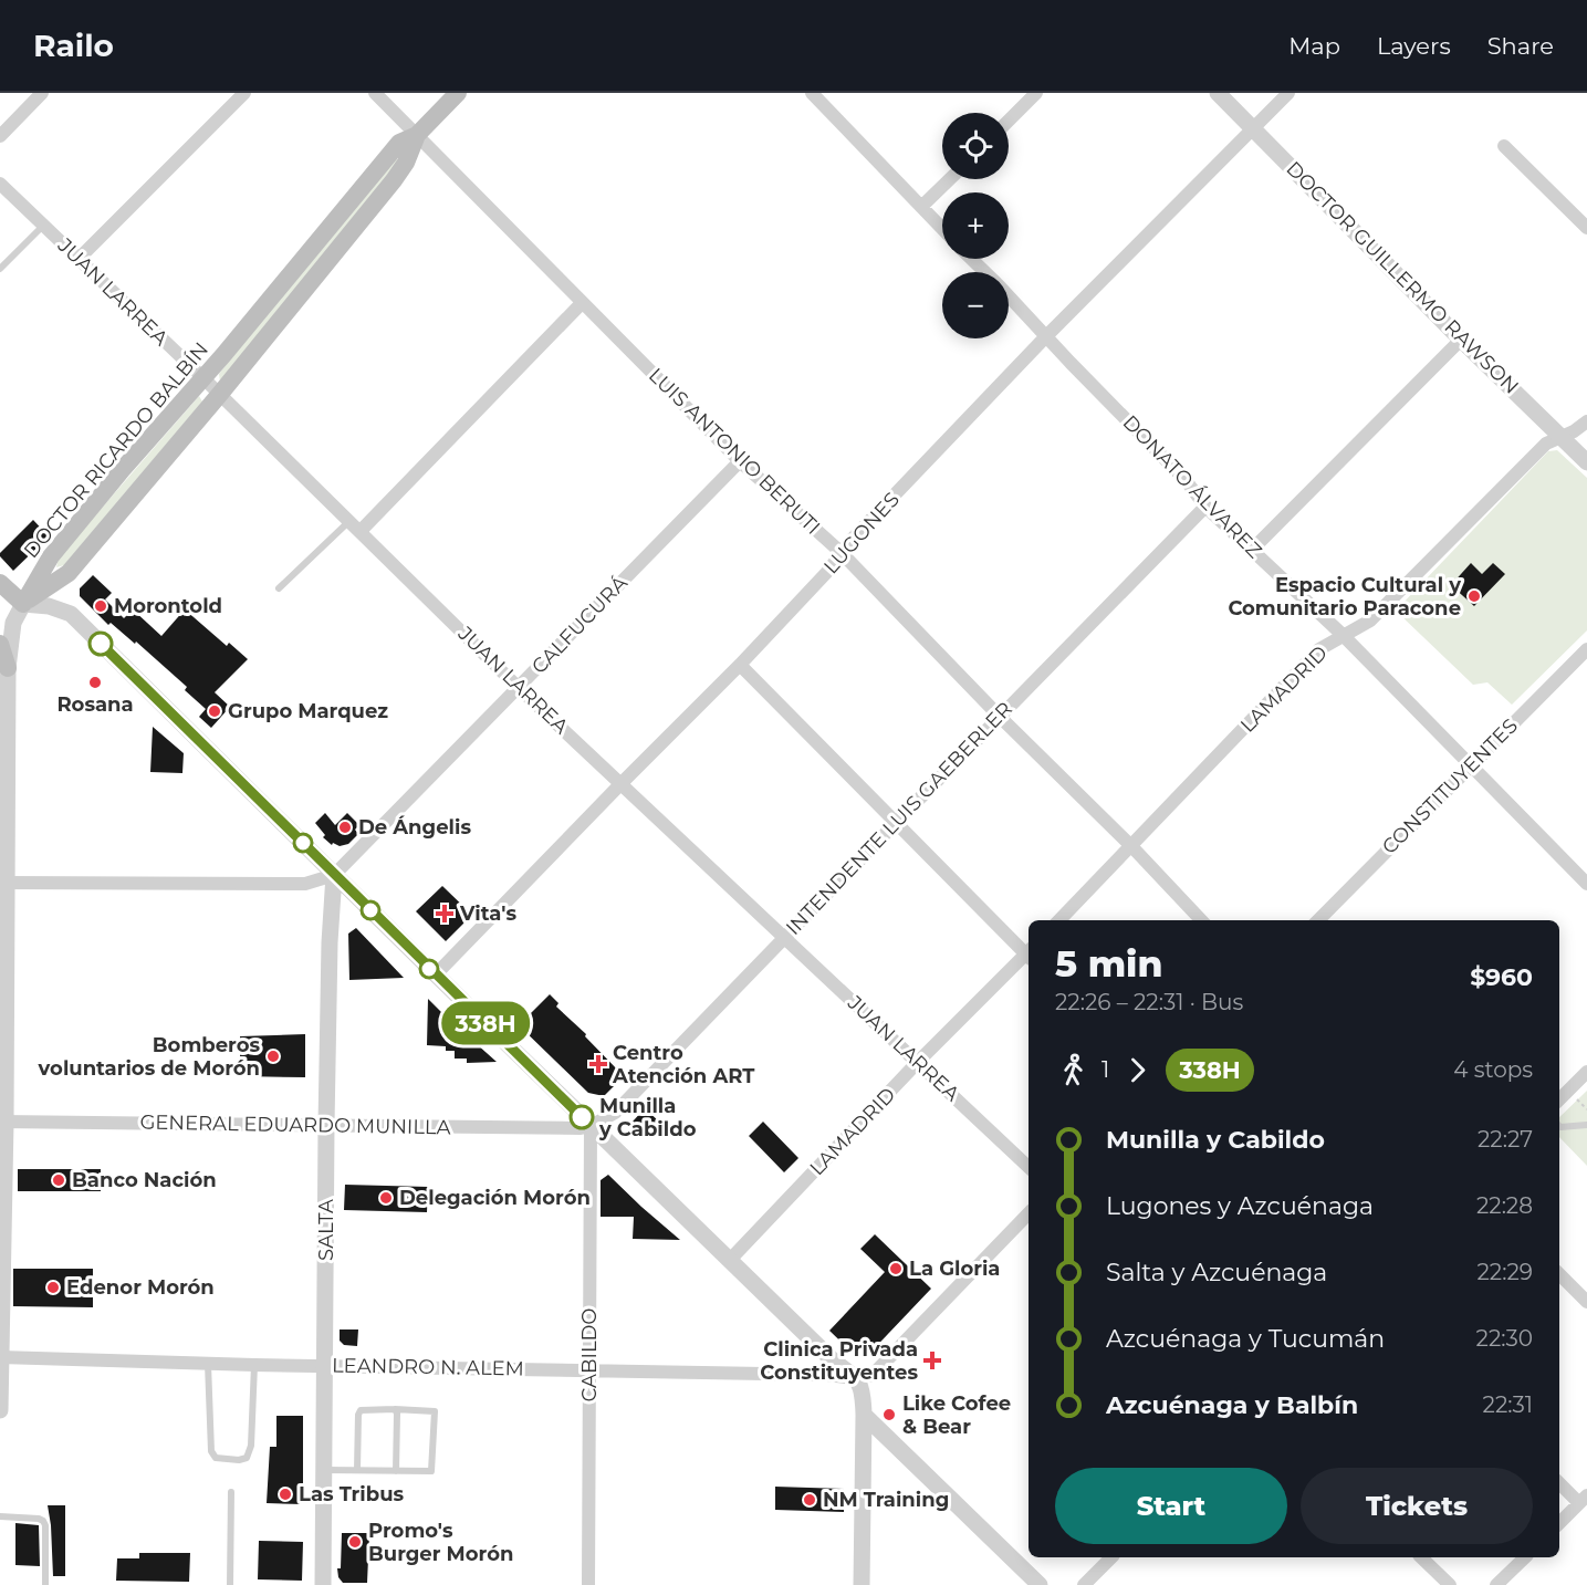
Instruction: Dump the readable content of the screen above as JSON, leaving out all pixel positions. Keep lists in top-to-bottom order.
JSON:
{
  "streets": {
    "main road": ["DOCTOR RICARDO BALBÍN"],
    "street": [
      "DOCTOR GUILLERMO RAWSON",
      "JUAN LARREA",
      "LUIS ANTONIO BERUTI",
      "DONATO ÁLVAREZ",
      "LUGONES",
      "CALFUCURÁ",
      "LAMADRID",
      "CONSTITUYENTES",
      "INTENDENTE LUIS GAEBERLER",
      "GENERAL EDUARDO MUNILLA",
      "SALTA",
      "CABILDO",
      "LEANDRO N. ALEM"
    ]
  },
  "crossings": [
    ["DOCTOR GUILLERMO RAWSON", "LUGONES"],
    ["DOCTOR GUILLERMO RAWSON", "LAMADRID"],
    ["JUAN LARREA", "DOCTOR RICARDO BALBÍN"],
    ["JUAN LARREA", "LUGONES"],
    ["JUAN LARREA", "CALFUCURÁ"],
    ["JUAN LARREA", "LAMADRID"],
    ["JUAN LARREA", "INTENDENTE LUIS GAEBERLER"],
    ["DOCTOR RICARDO BALBÍN", "LUIS ANTONIO BERUTI"],
    ["LUIS ANTONIO BERUTI", "LUGONES"],
    ["LUIS ANTONIO BERUTI", "CALFUCURÁ"],
    ["LUIS ANTONIO BERUTI", "LAMADRID"],
    ["LUIS ANTONIO BERUTI", "INTENDENTE LUIS GAEBERLER"],
    ["DONATO ÁLVAREZ", "LUGONES"],
    ["DONATO ÁLVAREZ", "LAMADRID"],
    ["DONATO ÁLVAREZ", "CONSTITUYENTES"],
    ["DONATO ÁLVAREZ", "INTENDENTE LUIS GAEBERLER"],
    ["CALFUCURÁ", "SALTA"],
    ["INTENDENTE LUIS GAEBERLER", "GENERAL EDUARDO MUNILLA"],
    ["INTENDENTE LUIS GAEBERLER", "CABILDO"],
    ["GENERAL EDUARDO MUNILLA", "SALTA"],
    ["GENERAL EDUARDO MUNILLA", "CABILDO"],
    ["SALTA", "LEANDRO N. ALEM"],
    ["CABILDO", "LEANDRO N. ALEM"]
  ],
  "places": {
    "other": [
      "Espacio Cultural y Comunitario Paracone",
      "Morontold",
      "Rosana",
      "Grupo Marquez",
      "De Ángelis",
      "Bomberos voluntarios de Morón",
      "Munilla y Cabildo",
      "Banco Nación",
      "Delegación Morón",
      "La Gloria",
      "Edenor Morón",
      "Like Cofee & Bear",
      "Las Tribus",
      "NM Training",
      "Promo's Burger Morón"
    ],
    "health": ["Vita's", "Centro Atención ART", "Clinica Privada Constituyentes"]
  },
  "lines": ["bus line 338H"],
  "page": {
    "header": "Railo",
    "nav": ["Map", "Layers", "Share"],
    "on_map": "338H",
    "map_buttons": ["+", "−"],
    "heading": ["5 min", "22:26 – 22:31 · Bus", "$960"],
    "legs": ["1", "338H", "4 stops"],
    "list": [
      {
        "name": "Munilla y Cabildo",
        "value": "22:27"
      },
      {
        "name": "Lugones y Azcuénaga",
        "value": "22:28"
      },
      {
        "name": "Salta y Azcuénaga",
        "value": "22:29"
      },
      {
        "name": "Azcuénaga y Tucumán",
        "value": "22:30"
      },
      {
        "name": "Azcuénaga y Balbín",
        "value": "22:31"
      }
    ],
    "buttons": ["Start", "Tickets"]
  }
}
